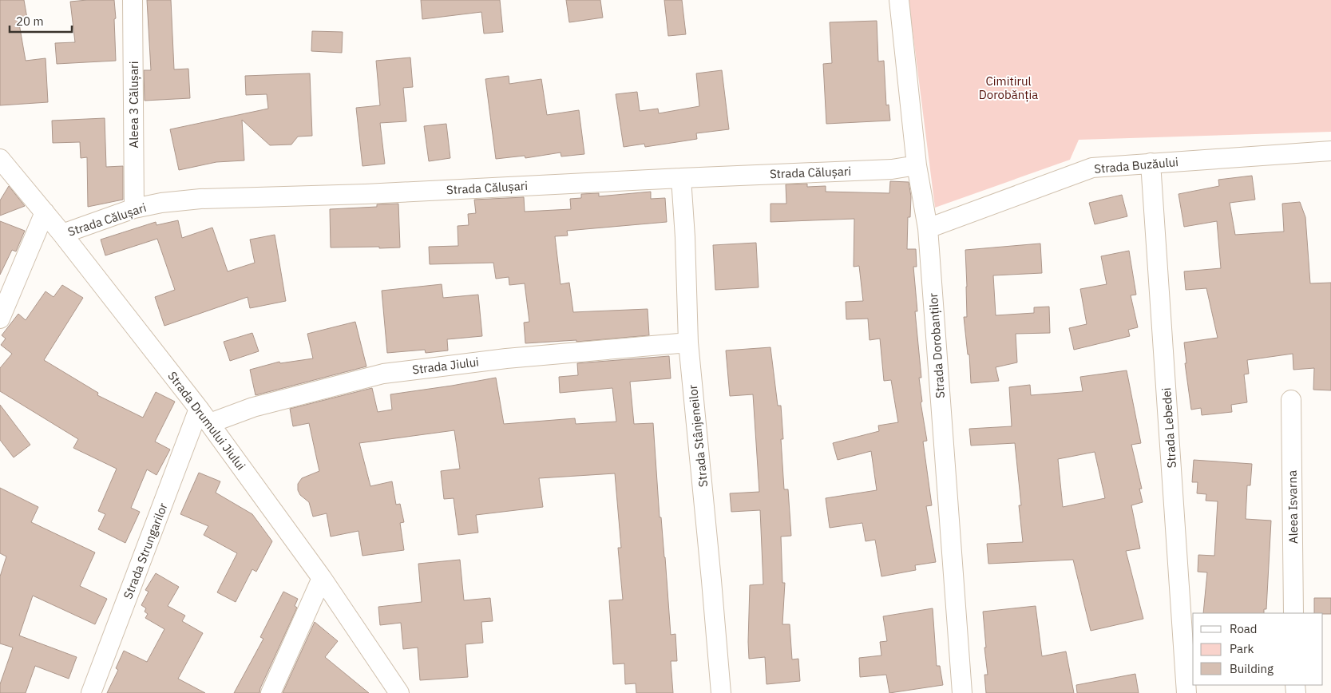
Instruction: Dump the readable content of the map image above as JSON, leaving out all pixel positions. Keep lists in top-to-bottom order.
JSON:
{
  "streets": {
    "street": [
      "Aleea 3 Călușari",
      "Strada Buzăului",
      "Strada Călușari",
      "Strada Dorobanților",
      "Strada Jiului",
      "Strada Drumului Jiului",
      "Strada Lebedei",
      "Strada Stânjeneilor",
      "Aleea Isvarna",
      "Strada Strungarilor"
    ]
  },
  "crossings": [
    ["Aleea 3 Călușari", "Strada Călușari"],
    ["Strada Buzăului", "Strada Dorobanților"],
    ["Strada Buzăului", "Strada Lebedei"],
    ["Strada Călușari", "Strada Dorobanților"],
    ["Strada Călușari", "Strada Drumului Jiului"],
    ["Strada Călușari", "Strada Stânjeneilor"],
    ["Strada Jiului", "Strada Drumului Jiului"],
    ["Strada Jiului", "Strada Stânjeneilor"],
    ["Strada Jiului", "Strada Strungarilor"],
    ["Strada Drumului Jiului", "Strada Strungarilor"]
  ],
  "parks": ["Cimitirul Dorobănția"],
  "legend": ["Road", "Park", "Building"],
  "scale_bar": "20 m"
}
